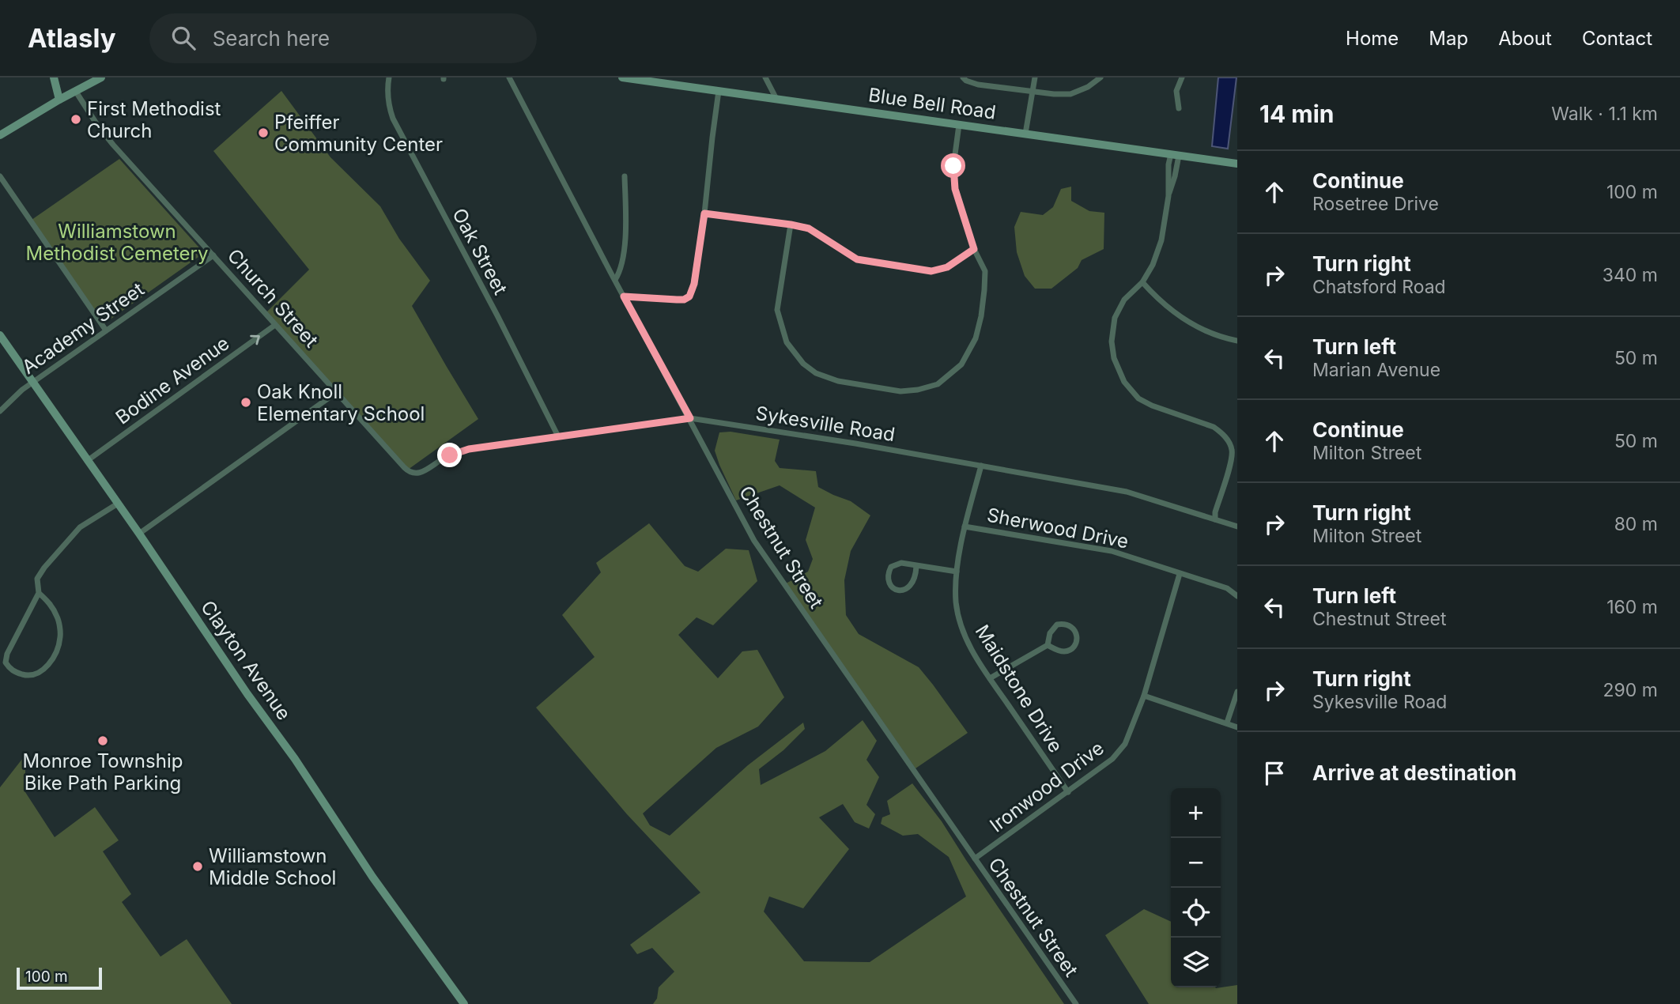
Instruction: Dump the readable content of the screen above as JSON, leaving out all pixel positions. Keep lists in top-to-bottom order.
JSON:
{
  "streets": {
    "main road": ["Blue Bell Road", "Clayton Avenue"],
    "street": [
      "Oak Street",
      "Church Street",
      "Academy Street",
      "Bodine Avenue",
      "Sykesville Road",
      "Sherwood Drive",
      "Chestnut Street",
      "Maidstone Drive",
      "Ironwood Drive"
    ]
  },
  "crossings": [
    ["Oak Street", "Sykesville Road"],
    ["Church Street", "Academy Street"],
    ["Church Street", "Bodine Avenue"],
    ["Church Street", "Sykesville Road"],
    ["Academy Street", "Clayton Avenue"],
    ["Bodine Avenue", "Clayton Avenue"],
    ["Sykesville Road", "Chestnut Street"],
    ["Sykesville Road", "Maidstone Drive"],
    ["Sherwood Drive", "Maidstone Drive"],
    ["Sherwood Drive", "Ironwood Drive"],
    ["Chestnut Street", "Ironwood Drive"],
    ["Maidstone Drive", "Ironwood Drive"]
  ],
  "one_way": ["Bodine Avenue"],
  "parks": ["Williamstown Methodist Cemetery"],
  "places": [
    "First Methodist Church",
    "Pfeiffer Community Center",
    "Oak Knoll Elementary School",
    "Monroe Township Bike Path Parking",
    "Williamstown Middle School"
  ],
  "scale_bar": "100 m",
  "page": {
    "header": "Atlasly",
    "search": "Search here",
    "nav": [
      "Home",
      "Map",
      "About",
      "Contact"
    ],
    "heading": ["14 min", "Walk · 1.1 km"],
    "list": [
      ["Continue", "Rosetree Drive", "100 m"],
      ["Turn right", "Chatsford Road", "340 m"],
      ["Turn left", "Marian Avenue", "50 m"],
      ["Continue", "Milton Street", "50 m"],
      ["Turn right", "Milton Street", "80 m"],
      ["Turn left", "Chestnut Street", "160 m"],
      ["Turn right", "Sykesville Road", "290 m"],
      "Arrive at destination"
    ],
    "map_buttons": ["+", "−"],
    "scale": "100 m"
  }
}
